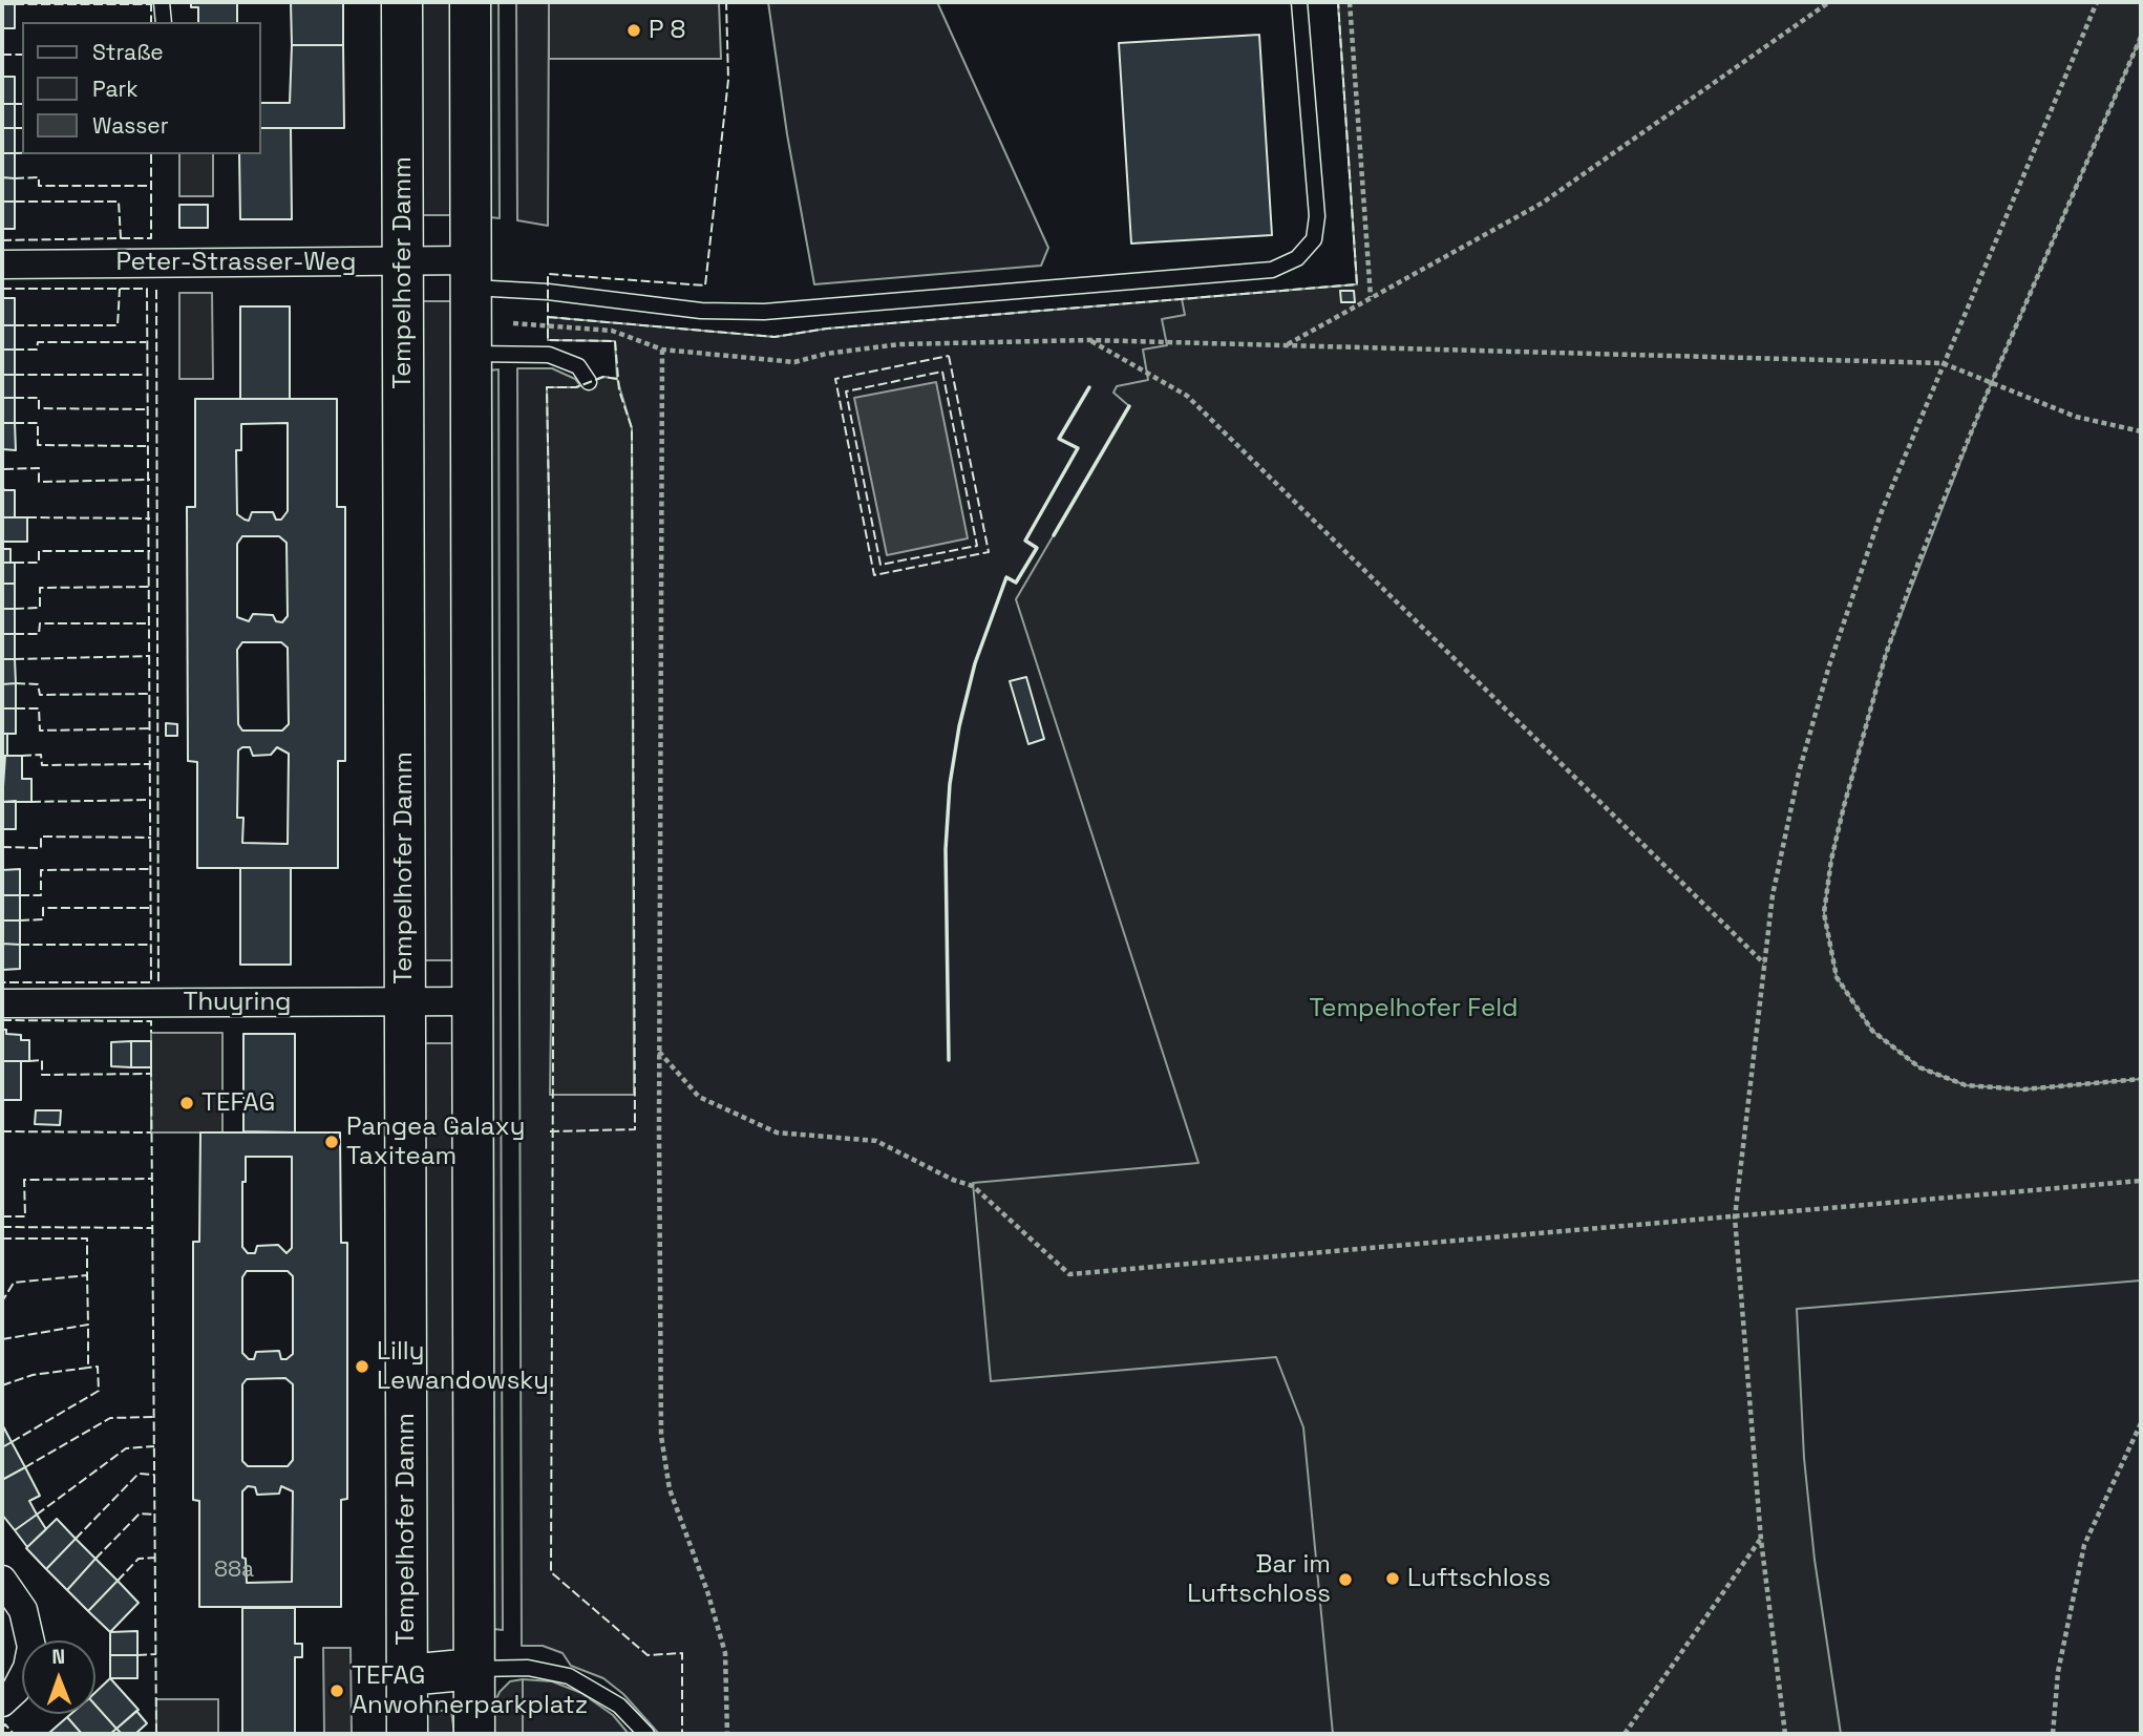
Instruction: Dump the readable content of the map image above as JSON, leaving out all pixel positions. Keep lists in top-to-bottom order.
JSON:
{
  "streets": {
    "main road": ["Tempelhofer Damm"],
    "street": ["Peter-Strasser-Weg", "Thuyring"]
  },
  "crossings": [
    ["Peter-Strasser-Weg", "Tempelhofer Damm"],
    ["Tempelhofer Damm", "Thuyring"]
  ],
  "parks": ["Tempelhofer Feld"],
  "places": [
    "P 8",
    "TEFAG",
    "Pangea Galaxy Taxiteam",
    "Lilly Lewandowsky",
    "Luftschloss",
    "Bar im Luftschloss",
    "TEFAG Anwohnerparkplatz"
  ],
  "house_numbers": ["88a"],
  "legend": ["Straße", "Park", "Wasser"],
  "north": "top"
}
